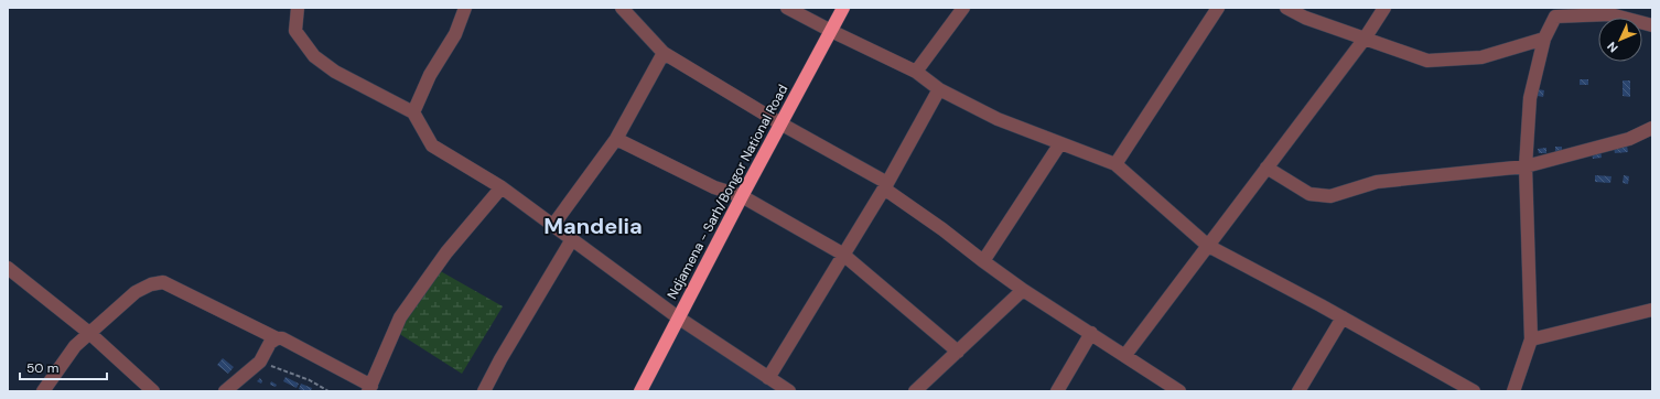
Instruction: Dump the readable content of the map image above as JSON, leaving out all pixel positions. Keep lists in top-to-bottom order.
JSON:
{
  "streets": {
    "highway": ["Ndjamena - Sarh/Bongor National Road"]
  },
  "districts": ["Mandelia"],
  "scale_bar": "50 m",
  "north": "bottom left"
}
